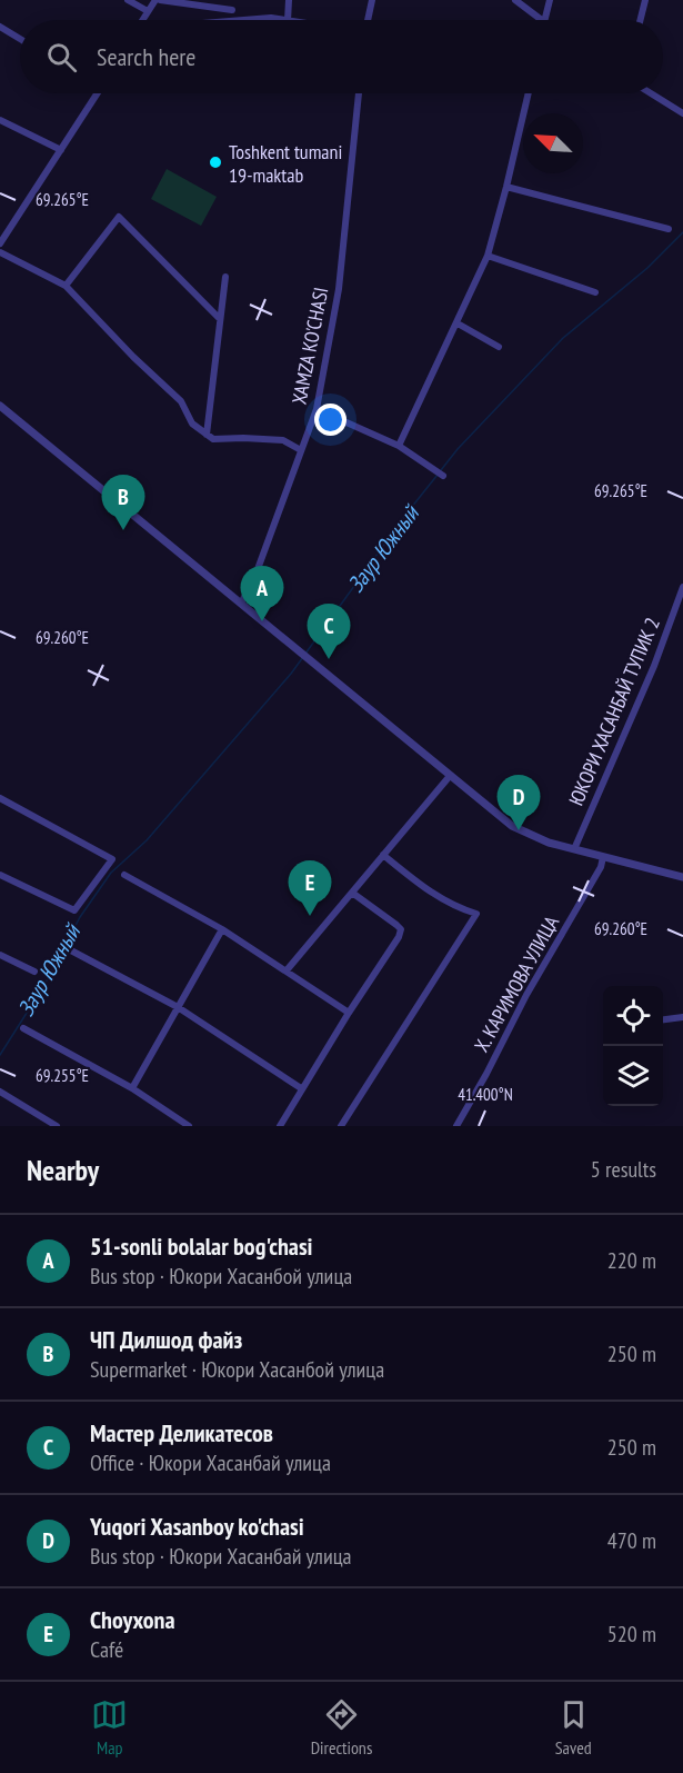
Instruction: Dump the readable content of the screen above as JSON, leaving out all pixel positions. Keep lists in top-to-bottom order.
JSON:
{
  "streets": {
    "street": ["XAMZA KO'CHASI", "ЮКОРИ ХАСАНБАЙ ТУПИК 2", "Х. КАРИМОВА УЛИЦА"]
  },
  "water": ["Заур Южный"],
  "places": ["Toshkent tumani 19-maktab"],
  "north": "top left",
  "page": {
    "search": "Search here",
    "pins": [
      "B",
      "A",
      "C",
      "D",
      "E"
    ],
    "heading": ["Nearby", "5 results"],
    "list": [
      {
        "mark": "A",
        "name": "51-sonli bolalar bog'chasi",
        "note": "Bus stop · Юкори Хасанбой улица",
        "value": "220 m"
      },
      {
        "mark": "B",
        "name": "ЧП Дилшод файз",
        "note": "Supermarket · Юкори Хасанбой улица",
        "value": "250 m"
      },
      {
        "mark": "C",
        "name": "Мастер Деликатесов",
        "note": "Office · Юкори Хасанбай улица",
        "value": "250 m"
      },
      {
        "mark": "D",
        "name": "Yuqori Xasanboy ko'chasi",
        "note": "Bus stop · Юкори Хасанбай улица",
        "value": "470 m"
      },
      {
        "mark": "E",
        "name": "Choyxona",
        "note": "Café",
        "value": "520 m"
      }
    ],
    "nav": ["Map", "Directions", "Saved"]
  },
  "coordinates": [
    "69.265°E",
    "69.260°E",
    "69.255°E",
    "41.400°N"
  ]
}
